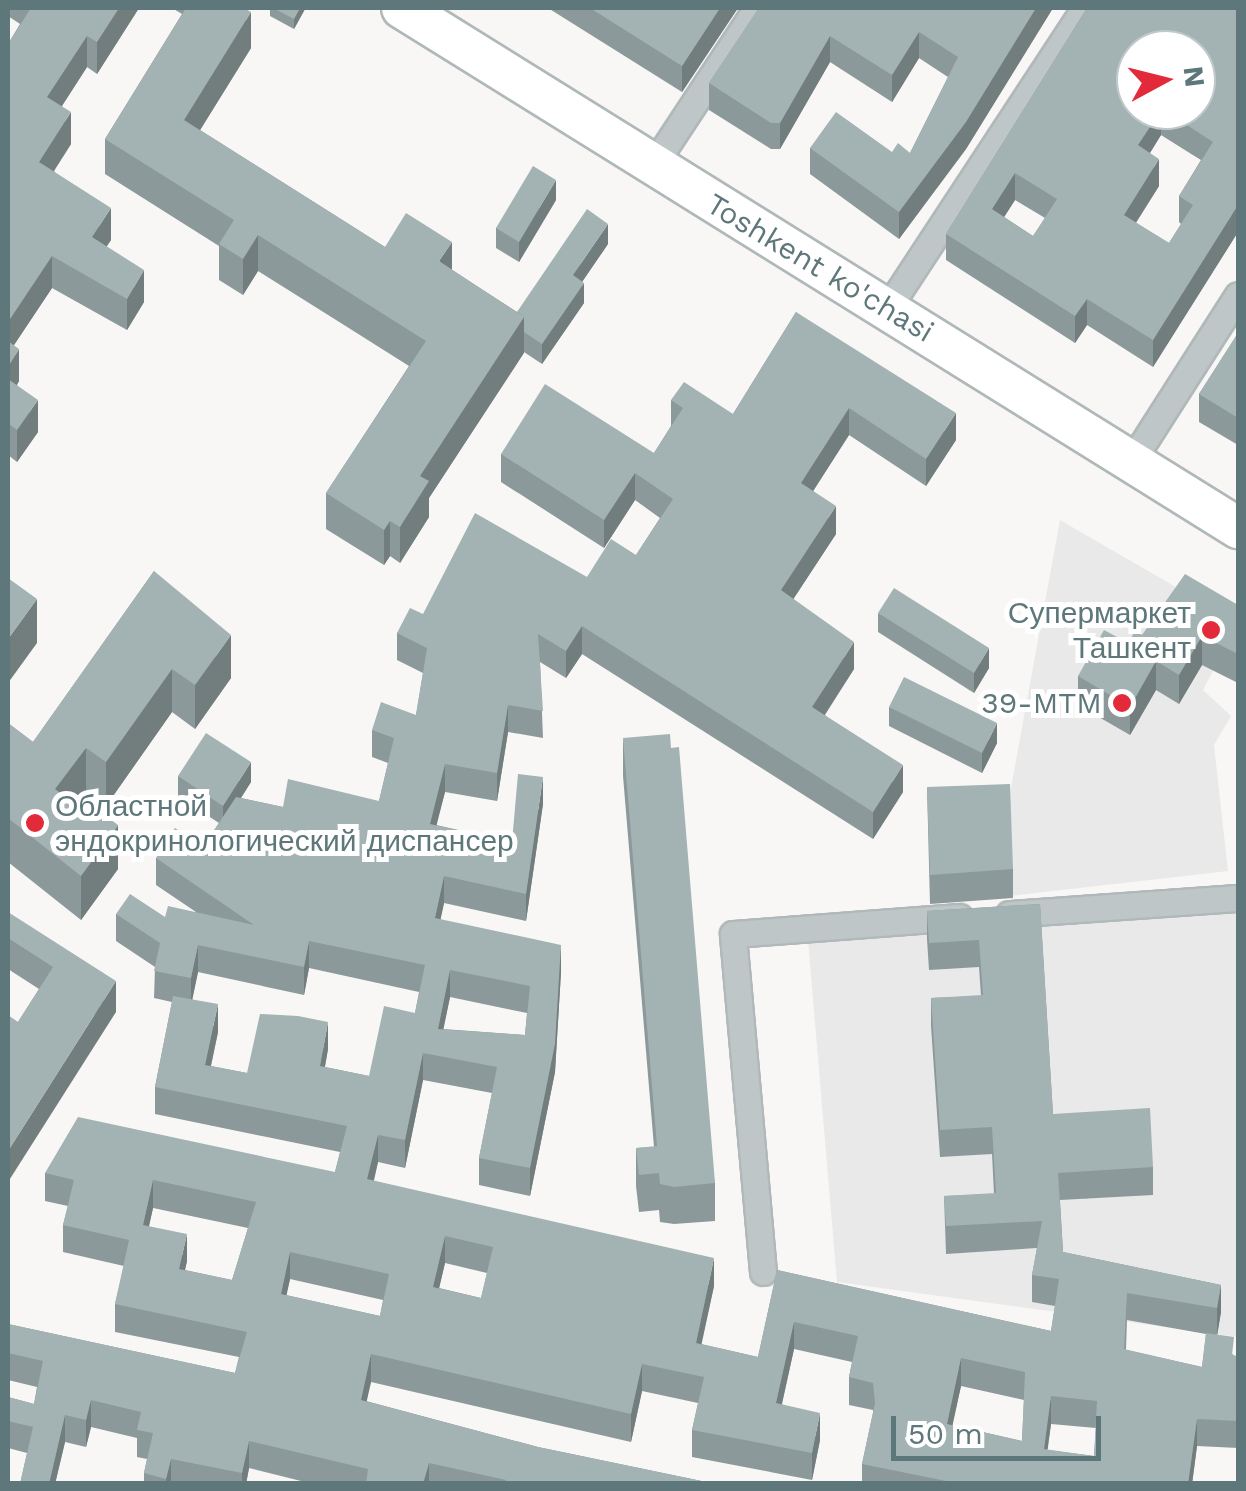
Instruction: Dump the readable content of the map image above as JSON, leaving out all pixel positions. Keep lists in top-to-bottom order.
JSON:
{
  "streets": {
    "main road": ["Toshkent ko'chasi"]
  },
  "places": ["Супермаркет Ташкент", "39-MTM", "Областной эндокринологический диспансер"],
  "scale_bar": "50 m",
  "north": "right"
}
